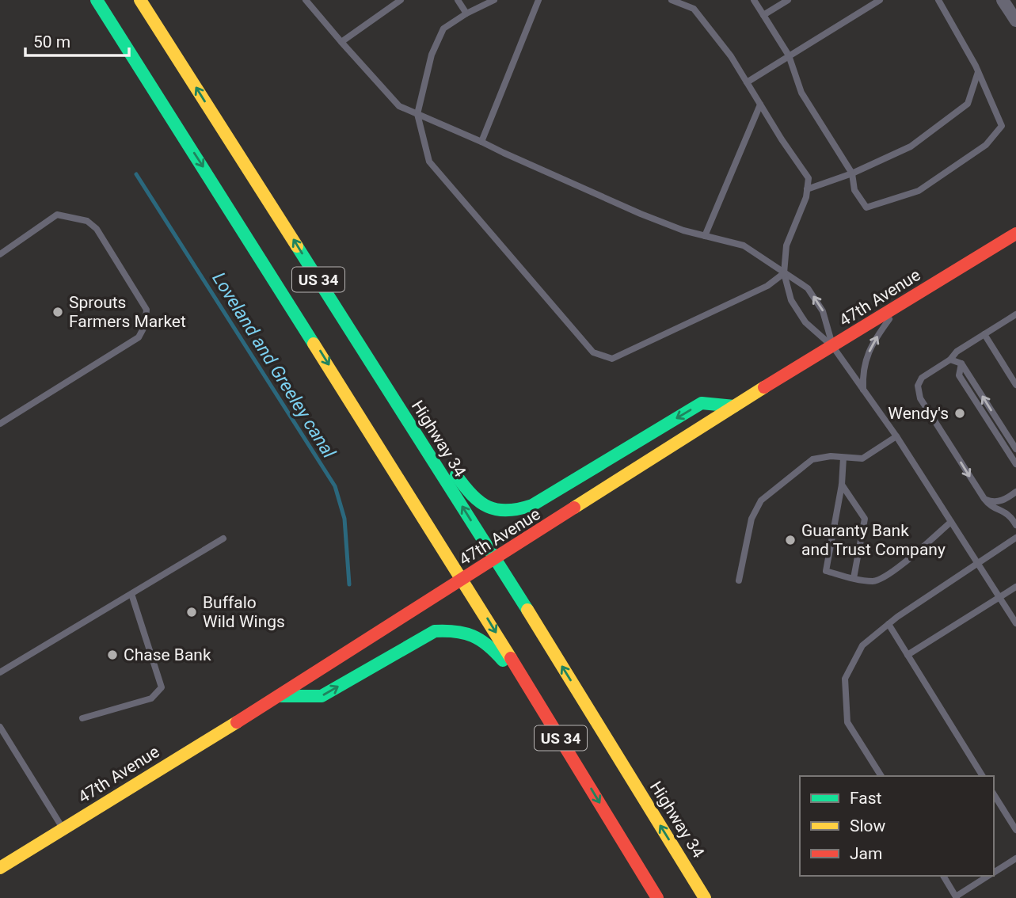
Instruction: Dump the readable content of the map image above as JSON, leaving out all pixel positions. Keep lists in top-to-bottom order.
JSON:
{
  "streets": {
    "main road": ["US 34", "47th Avenue", "Highway 34"]
  },
  "crossings": [
    ["US 34", "47th Avenue"],
    ["47th Avenue", "Highway 34"]
  ],
  "water": ["Loveland and Greeley canal"],
  "places": [
    "Sprouts Farmers Market",
    "Wendy's",
    "Guaranty Bank and Trust Company",
    "Buffalo Wild Wings",
    "Chase Bank"
  ],
  "legend": ["Fast", "Slow", "Jam"],
  "scale_bar": "50 m"
}
